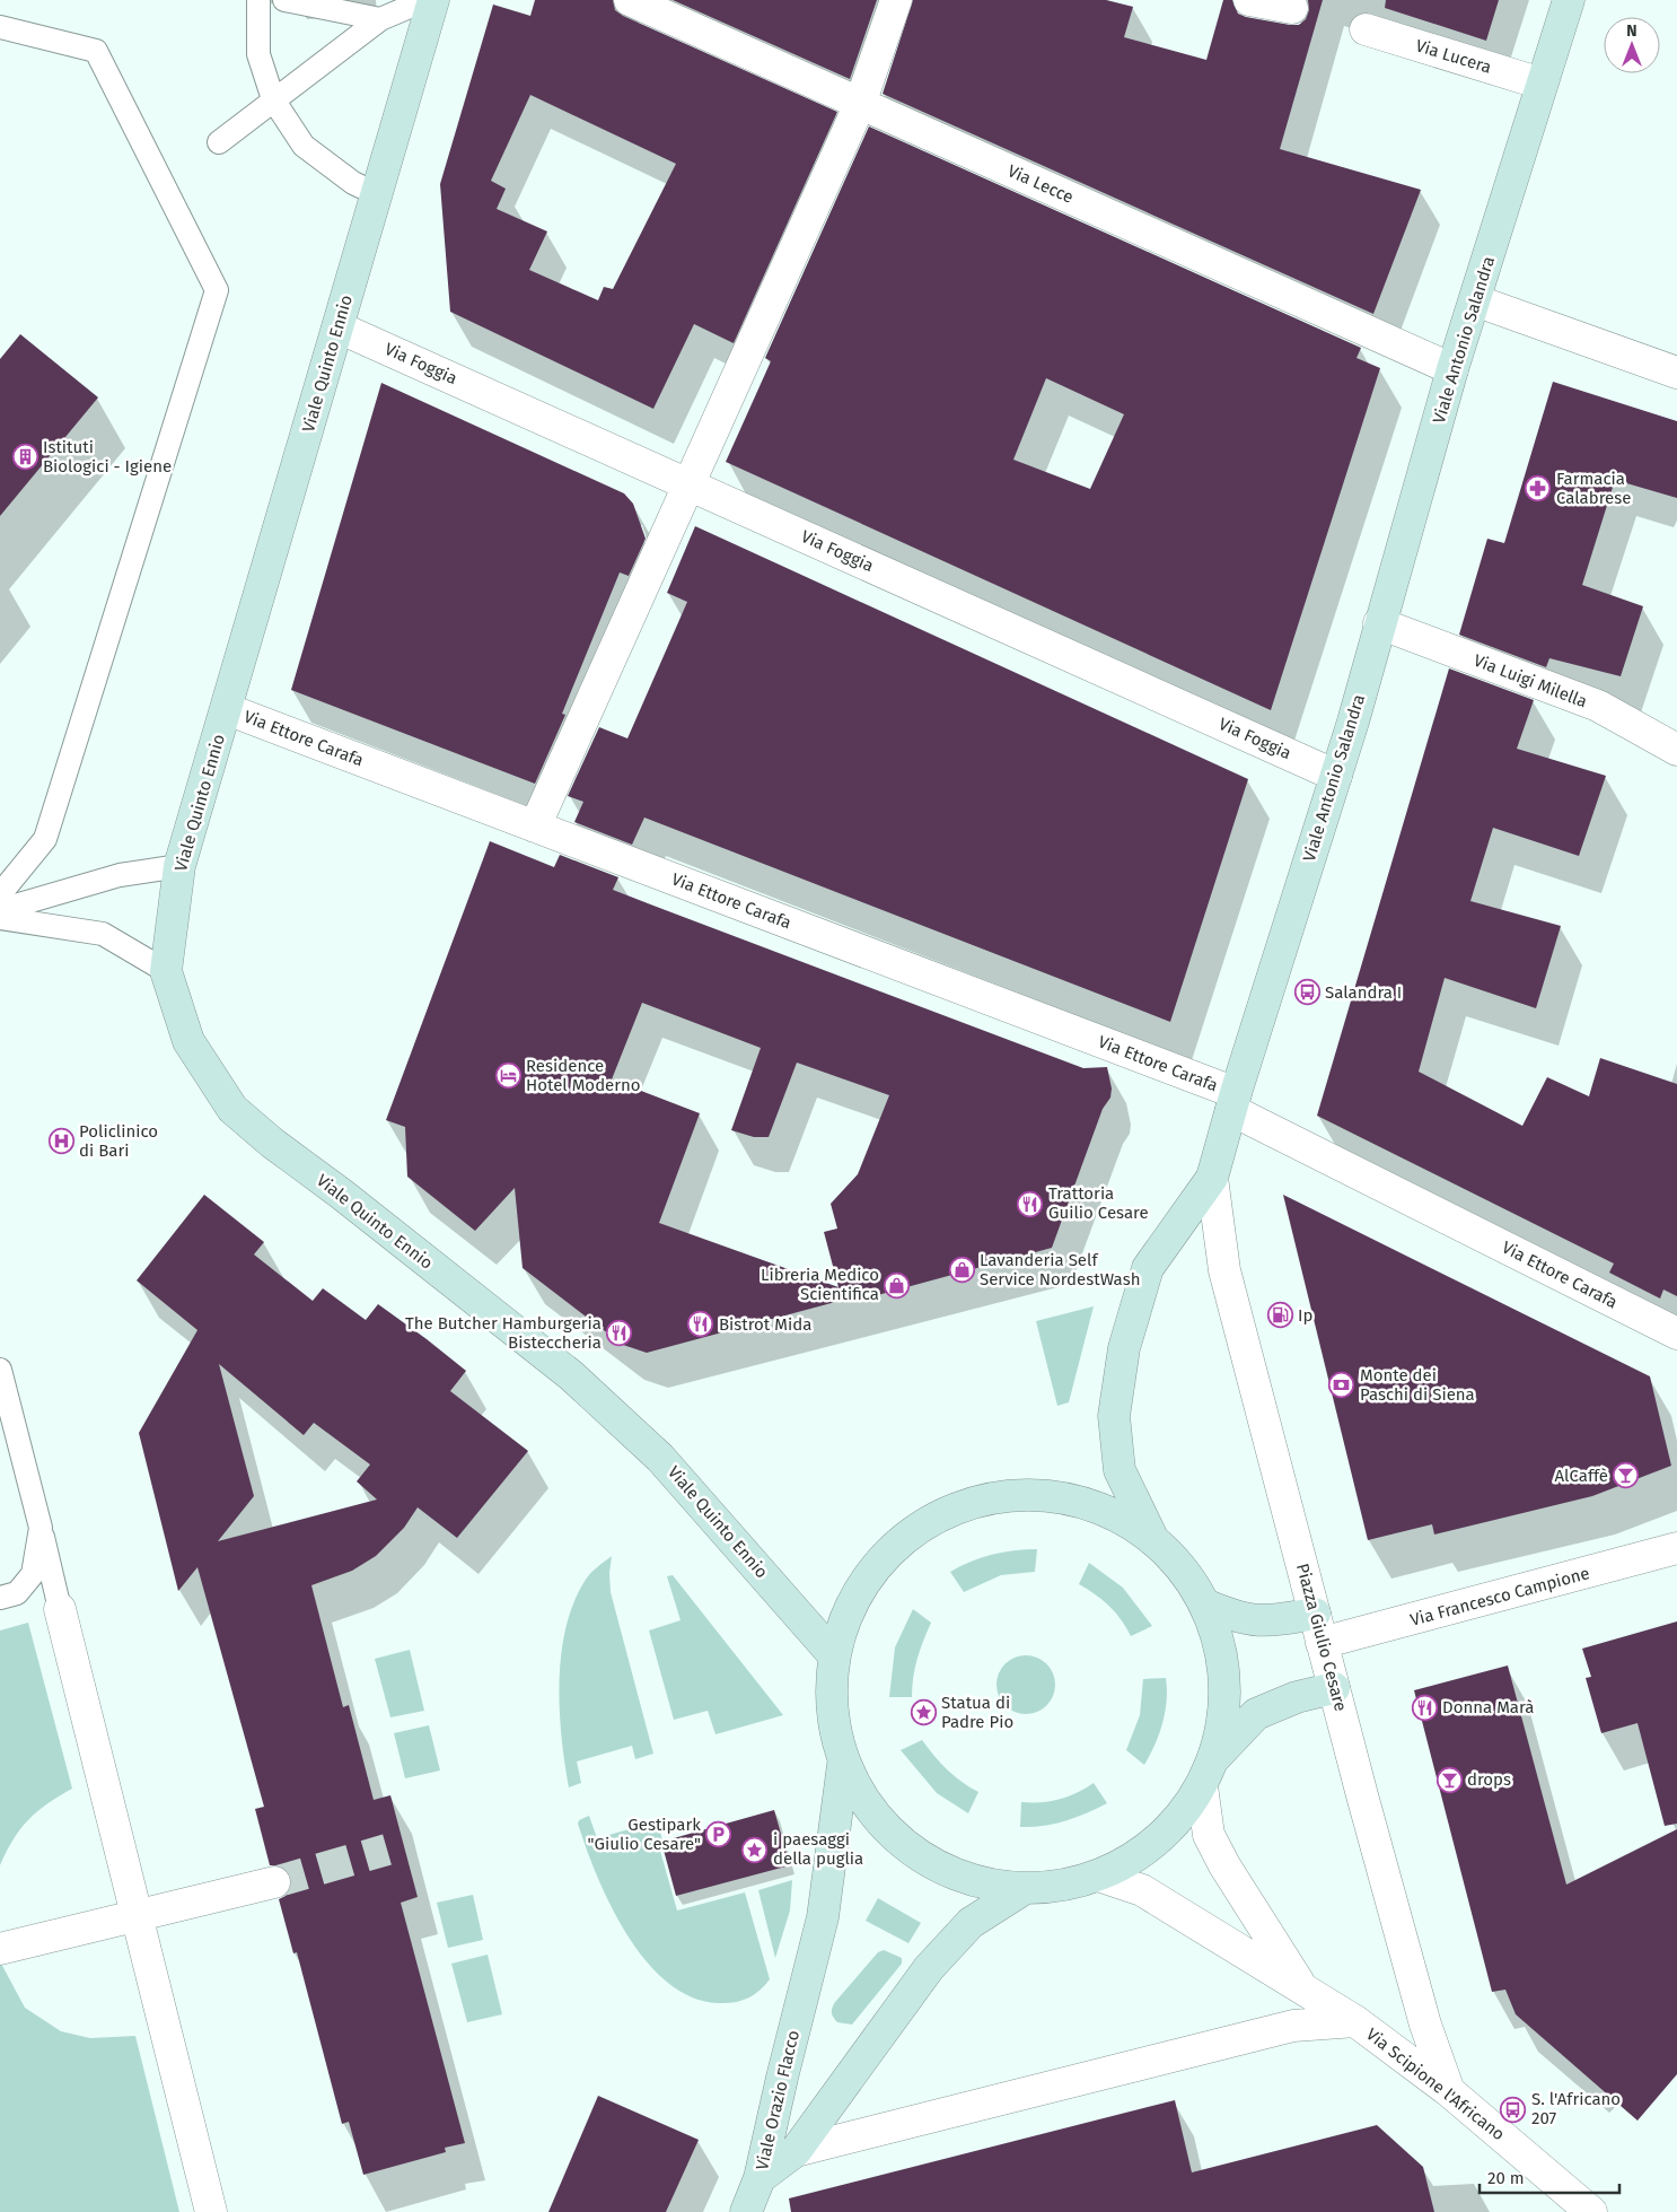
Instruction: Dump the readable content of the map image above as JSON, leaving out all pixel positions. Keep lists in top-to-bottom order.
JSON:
{
  "streets": {
    "street": [
      "Via Lucera",
      "Via Lecce",
      "Viale Antonio Salandra",
      "Viale Quinto Ennio",
      "Via Foggia",
      "Via Luigi Milella",
      "Via Ettore Carafa",
      "Via Francesco Campione",
      "Piazza Giulio Cesare",
      "Via Scipione l'Africano",
      "Viale Orazio Flacco"
    ]
  },
  "crossings": [
    ["Via Lucera", "Viale Antonio Salandra"],
    ["Via Lecce", "Viale Antonio Salandra"],
    ["Viale Antonio Salandra", "Via Foggia"],
    ["Viale Antonio Salandra", "Via Luigi Milella"],
    ["Viale Antonio Salandra", "Via Ettore Carafa"],
    ["Viale Antonio Salandra", "Piazza Giulio Cesare"],
    ["Viale Quinto Ennio", "Via Foggia"],
    ["Viale Quinto Ennio", "Via Ettore Carafa"],
    ["Via Francesco Campione", "Piazza Giulio Cesare"],
    ["Piazza Giulio Cesare", "Via Scipione l'Africano"]
  ],
  "places": {
    "building": ["Istituti Biologici - Igiene"],
    "pharmacy": ["Farmacia Calabrese"],
    "bus stop": ["Salandra I", "S. l'Africano 207"],
    "hotel": ["Residence Hotel Moderno"],
    "hospital": ["Policlinico di Bari"],
    "restaurant": [
      "Trattoria Guilio Cesare",
      "Bistrot Mida",
      "The Butcher Hamburgeria Bisteccheria",
      "Donna Marà"
    ],
    "shop": ["Lavanderia Self Service NordestWash", "Libreria Medico Scientifica"],
    "fuel station": ["Ip"],
    "bank": ["Monte dei Paschi di Siena"],
    "bar": ["AlCaffè", "drops"],
    "place": ["Statua di Padre Pio", "i paesaggi della puglia"],
    "parking": ["Gestipark \"Giulio Cesare\""]
  },
  "scale_bar": "20 m",
  "north": "top"
}
